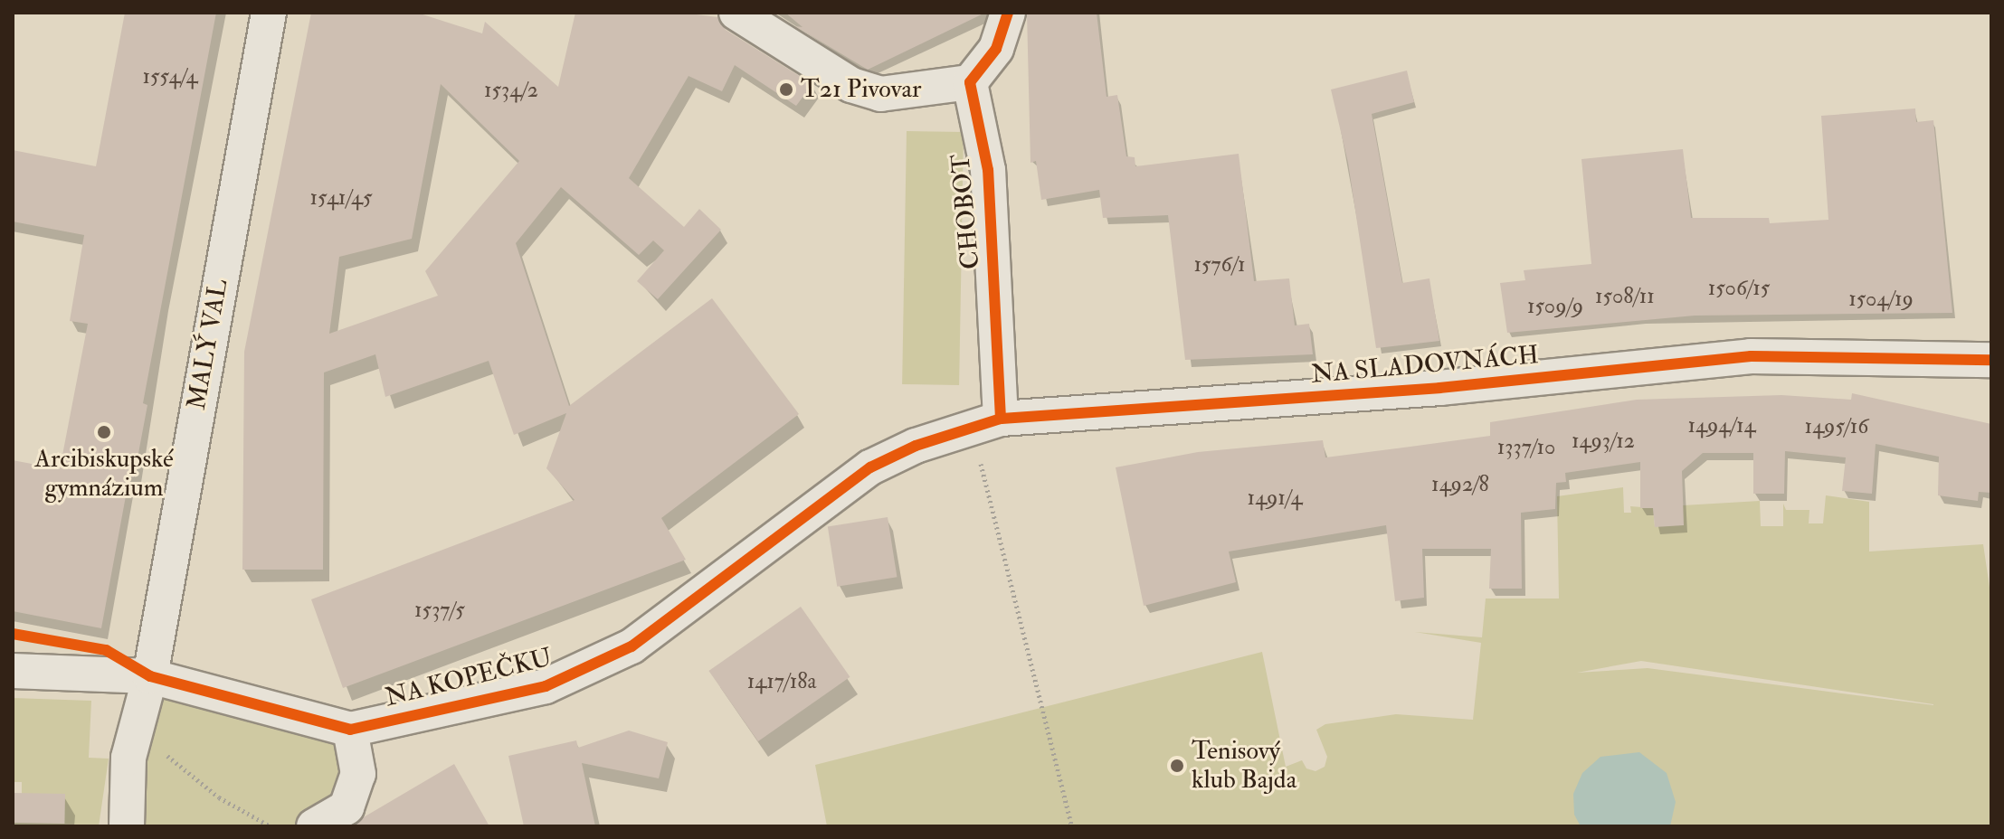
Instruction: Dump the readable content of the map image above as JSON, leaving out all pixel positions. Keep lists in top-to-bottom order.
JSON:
{
  "streets": {
    "street": [
      "CHOBOT",
      "MALÝ VAL",
      "NA SLADOVNÁCH",
      "NA KOPEČKU"
    ]
  },
  "crossings": [
    ["CHOBOT", "NA SLADOVNÁCH"],
    ["MALÝ VAL", "NA KOPEČKU"],
    ["NA SLADOVNÁCH", "NA KOPEČKU"]
  ],
  "places": ["T21 Pivovar", "Arcibiskupské gymnázium", "Tenisový klub Bajda"],
  "house_numbers": [
    "1554/4",
    "1534/2",
    "1541/45",
    "1576/1",
    "1506/15",
    "1508/11",
    "1504/19",
    "1509/9",
    "1494/14",
    "1495/16",
    "1493/12",
    "1337/10",
    "1492/8",
    "1491/4",
    "1537/5",
    "1417/18a"
  ]
}
